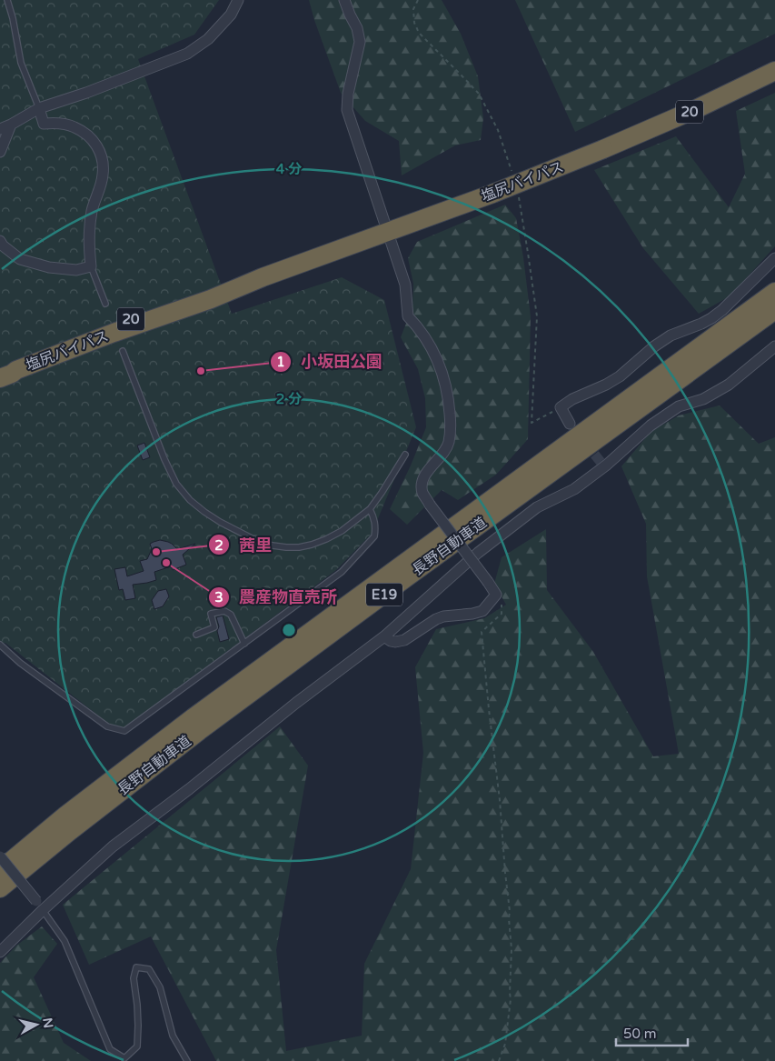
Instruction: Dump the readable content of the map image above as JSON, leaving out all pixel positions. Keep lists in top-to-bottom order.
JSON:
{
  "streets": {
    "highway": [
      "20",
      "塩尻バイパス",
      "長野自動車道",
      "E19"
    ]
  },
  "places": ["小坂田公園", "茜里", "農産物直売所"],
  "scale_bar": "50 m",
  "north": "right",
  "rings": ["4 分", "2 分"]
}
